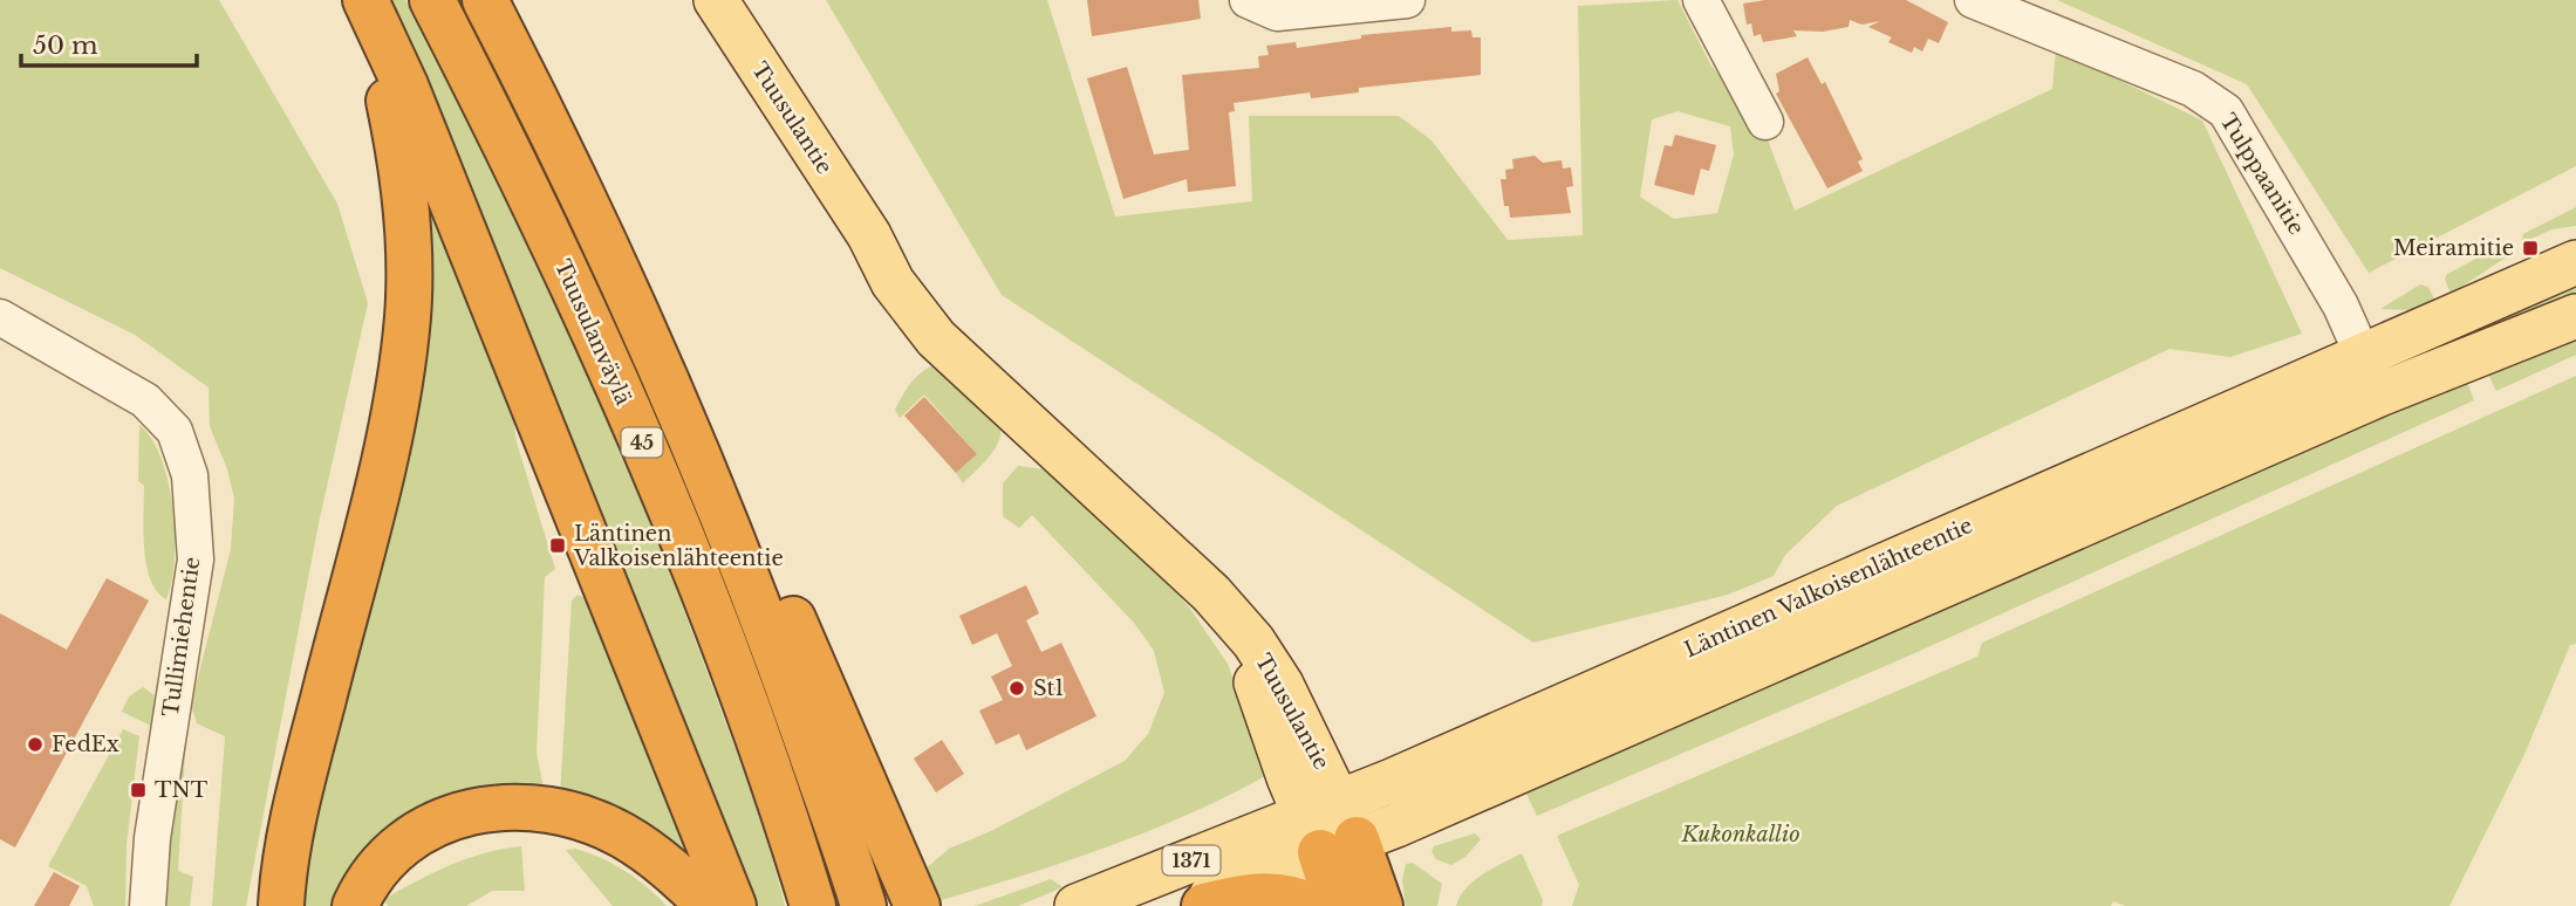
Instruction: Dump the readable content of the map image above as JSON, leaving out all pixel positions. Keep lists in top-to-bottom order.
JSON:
{
  "streets": {
    "highway": ["Tuusulanväylä", "45"],
    "main road": ["Tuusulantie", "Läntinen Valkoisenlähteentie", "1371"],
    "street": ["Tulppaanitie", "Tullimiehentie"]
  },
  "crossings": [
    ["Tuusulantie", "Läntinen Valkoisenlähteentie"],
    ["Tulppaanitie", "Läntinen Valkoisenlähteentie"]
  ],
  "parks": ["Kukonkallio"],
  "places": {
    "transit": ["Meiramitie", "Läntinen Valkoisenlähteentie", "TNT"],
    "other": ["St1", "FedEx"]
  },
  "scale_bar": "50 m"
}
